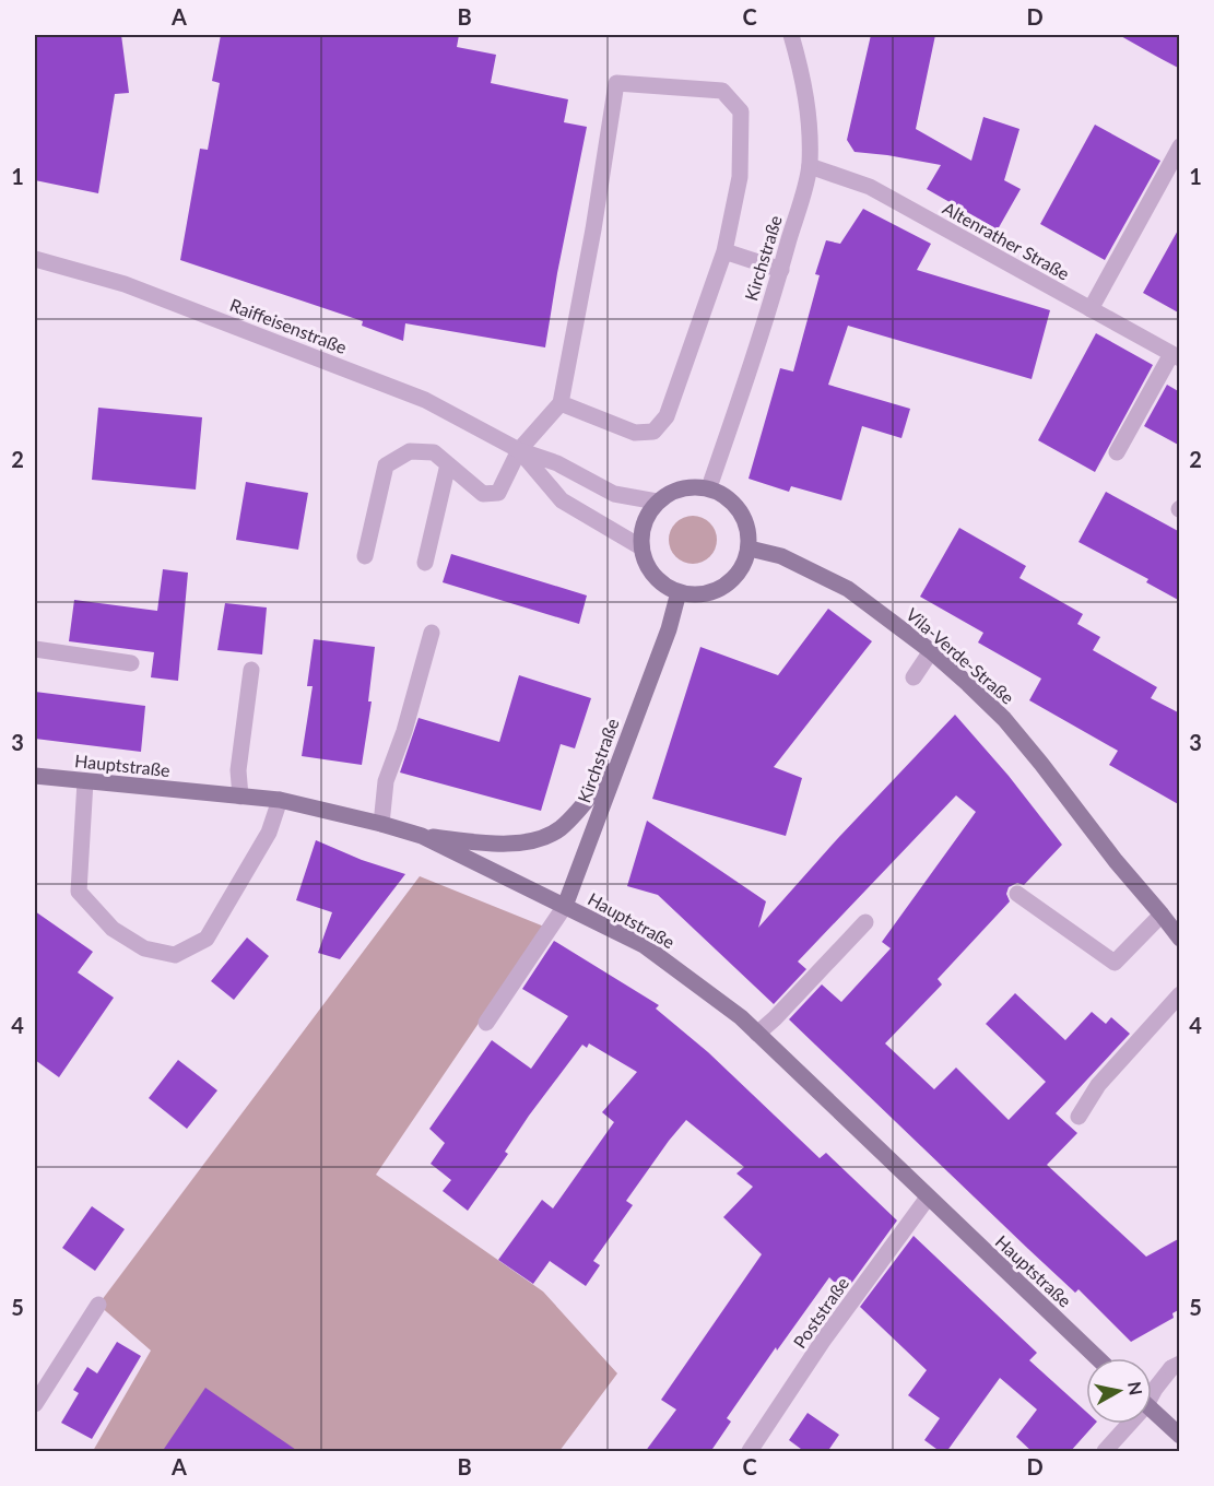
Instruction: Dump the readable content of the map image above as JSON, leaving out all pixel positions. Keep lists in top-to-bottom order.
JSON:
{
  "streets": {
    "main road": ["Kirchstraße", "Vila-Verde-Straße", "Hauptstraße"],
    "street": ["Altenrather Straße", "Raiffeisenstraße", "Poststraße"]
  },
  "crossings": [
    ["Altenrather Straße", "Kirchstraße"],
    ["Kirchstraße", "Raiffeisenstraße"],
    ["Kirchstraße", "Vila-Verde-Straße"],
    ["Kirchstraße", "Hauptstraße"],
    ["Raiffeisenstraße", "Vila-Verde-Straße"],
    ["Hauptstraße", "Poststraße"]
  ],
  "north": "right",
  "grid": {
    "columns": [
      "A",
      "B",
      "C",
      "D"
    ],
    "rows": [
      "1",
      "2",
      "3",
      "4",
      "5"
    ]
  }
}
